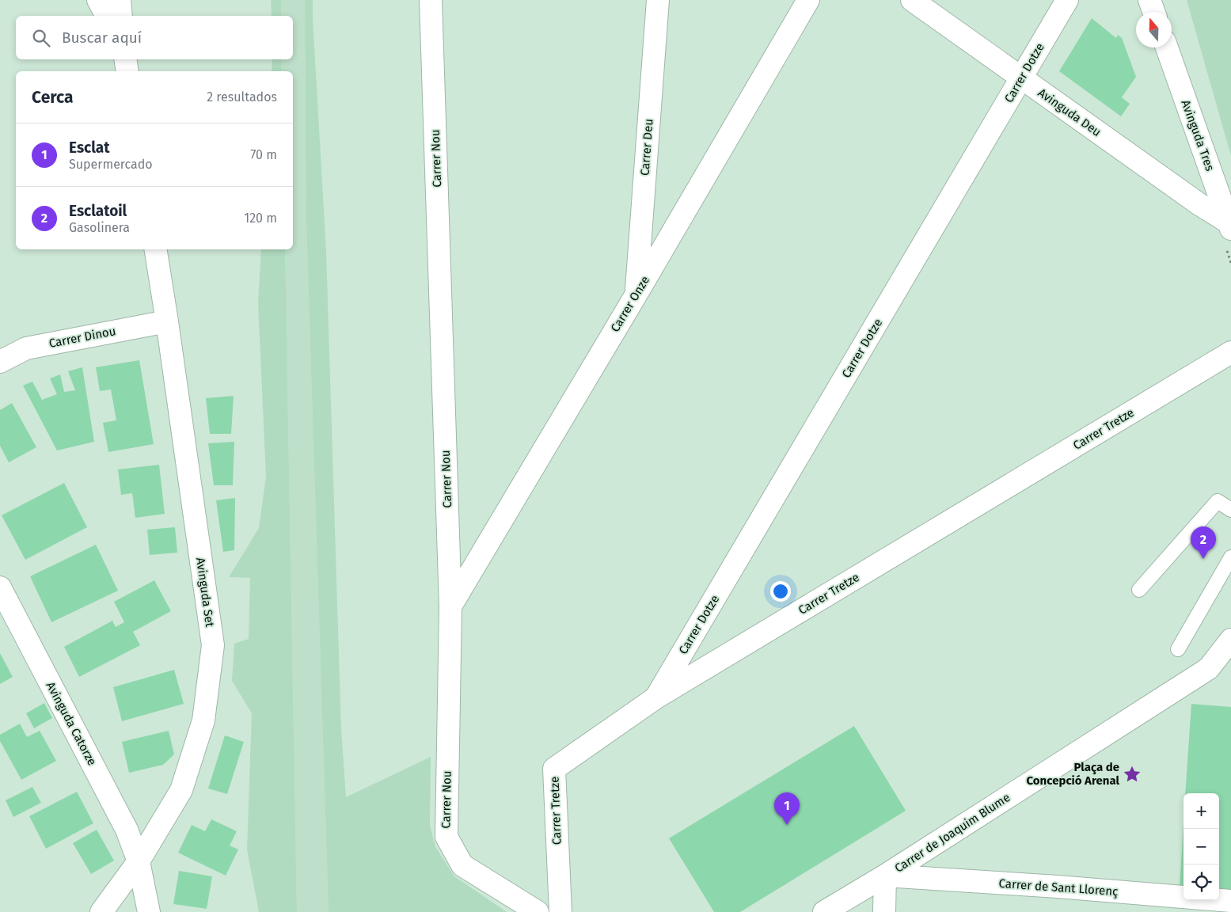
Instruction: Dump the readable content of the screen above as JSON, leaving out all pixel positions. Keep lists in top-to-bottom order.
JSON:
{
  "streets": {
    "street": [
      "Carrer Dotze",
      "Avinguda Deu",
      "Avinguda Tres",
      "Carrer Deu",
      "Carrer Nou",
      "Carrer Onze",
      "Carrer Dinou",
      "Carrer Tretze",
      "Avinguda Set",
      "Avinguda Catorze",
      "Carrer de Joaquim Blume",
      "Carrer de Sant Llorenç"
    ]
  },
  "crossings": [
    ["Carrer Dotze", "Avinguda Deu"],
    ["Carrer Dotze", "Carrer Tretze"],
    ["Avinguda Deu", "Avinguda Tres"],
    ["Carrer Deu", "Carrer Onze"],
    ["Carrer Nou", "Carrer Onze"],
    ["Carrer Dinou", "Avinguda Set"],
    ["Avinguda Set", "Avinguda Catorze"],
    ["Carrer de Joaquim Blume", "Carrer de Sant Llorenç"]
  ],
  "places": {
    "place": ["Plaça de Concepció Arenal"]
  },
  "north": "top",
  "page": {
    "search": "Buscar aquí",
    "heading": ["Cerca", "2 resultados"],
    "list": [
      {
        "mark": "1",
        "name": "Esclat",
        "note": "Supermercado",
        "value": "70 m"
      },
      {
        "mark": "2",
        "name": "Esclatoil",
        "note": "Gasolinera",
        "value": "120 m"
      }
    ],
    "pins": ["2", "1"],
    "map_buttons": ["+", "−"]
  }
}
